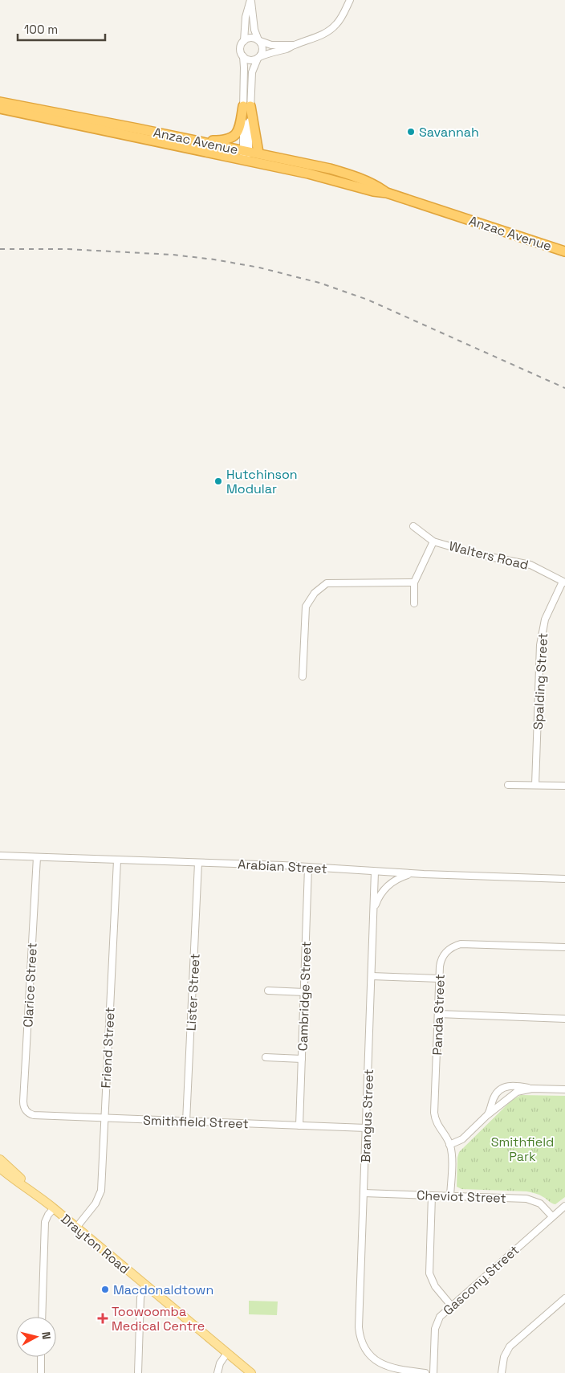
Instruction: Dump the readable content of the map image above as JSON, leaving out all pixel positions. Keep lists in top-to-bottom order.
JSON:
{
  "streets": {
    "highway": ["Anzac Avenue"],
    "main road": ["Drayton Road"],
    "street": [
      "Walters Road",
      "Spalding Street",
      "Arabian Street",
      "Clarice Street",
      "Lister Street",
      "Cambridge Street",
      "Panda Street",
      "Friend Street",
      "Brangus Street",
      "Smithfield Street",
      "Cheviot Street",
      "Gascony Street"
    ]
  },
  "crossings": [
    ["Walters Road", "Spalding Street"],
    ["Arabian Street", "Clarice Street"],
    ["Arabian Street", "Lister Street"],
    ["Arabian Street", "Cambridge Street"],
    ["Arabian Street", "Friend Street"],
    ["Arabian Street", "Brangus Street"],
    ["Clarice Street", "Smithfield Street"],
    ["Lister Street", "Smithfield Street"],
    ["Cambridge Street", "Smithfield Street"],
    ["Panda Street", "Cheviot Street"],
    ["Friend Street", "Smithfield Street"],
    ["Friend Street", "Drayton Road"],
    ["Brangus Street", "Smithfield Street"],
    ["Brangus Street", "Cheviot Street"],
    ["Cheviot Street", "Gascony Street"]
  ],
  "parks": ["Smithfield Park"],
  "places": {
    "other": ["Savannah", "Hutchinson Modular", "Macdonaldtown"],
    "health": ["Toowoomba Medical Centre"]
  },
  "scale_bar": "100 m",
  "north": "right"
}
